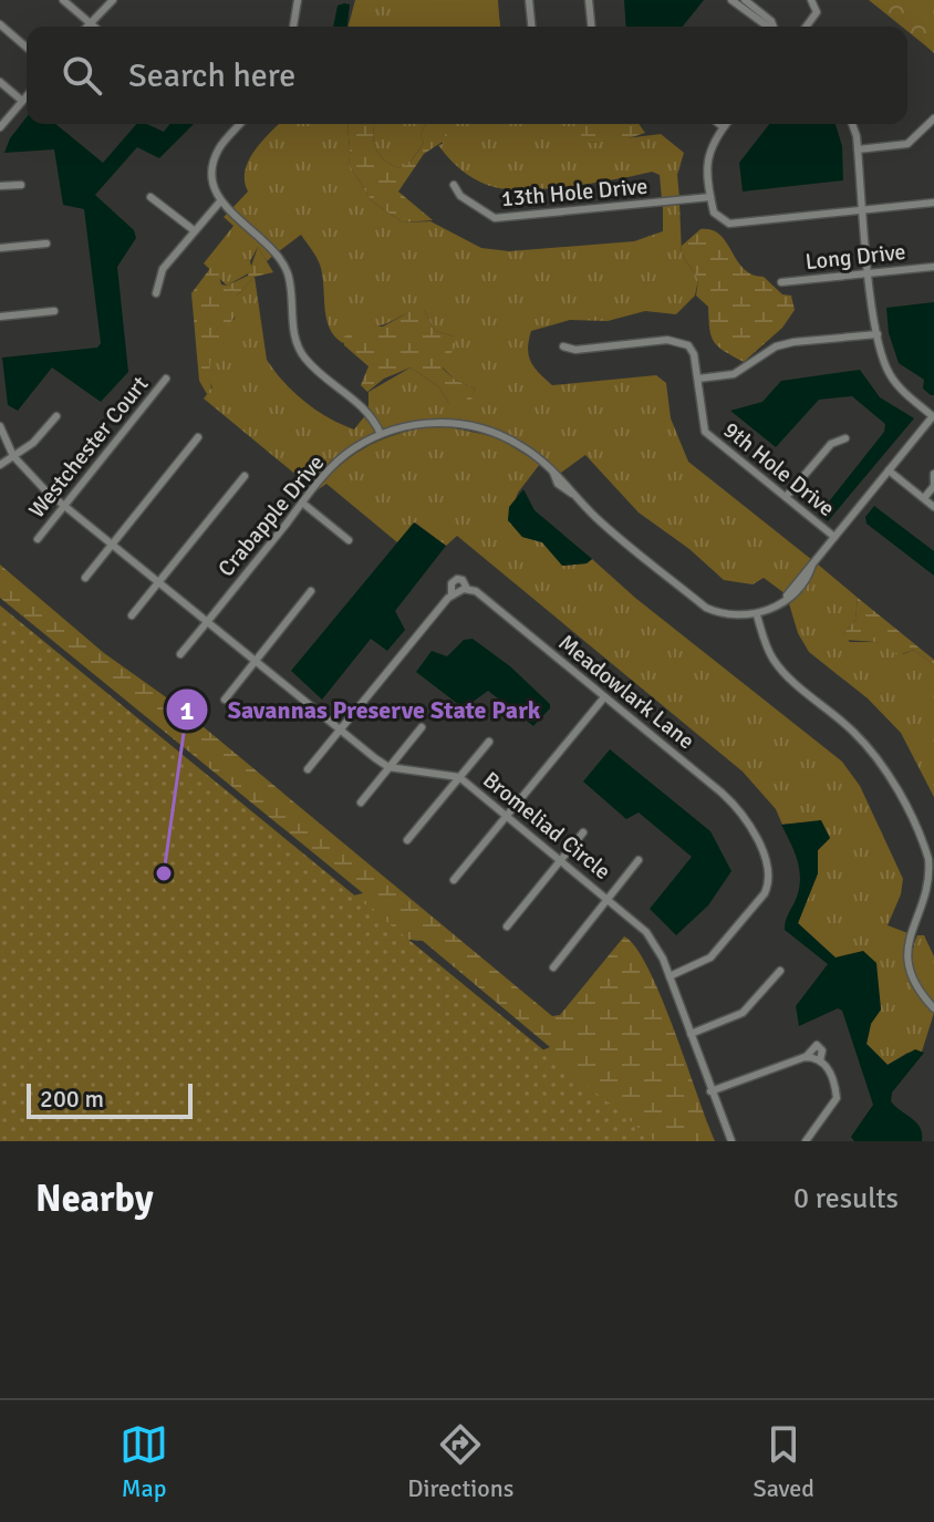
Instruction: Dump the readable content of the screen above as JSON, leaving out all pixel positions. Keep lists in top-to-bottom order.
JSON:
{
  "streets": {
    "street": [
      "13th Hole Drive",
      "Long Drive",
      "Westchester Court",
      "9th Hole Drive",
      "Crabapple Drive",
      "Meadowlark Lane",
      "Bromeliad Circle"
    ]
  },
  "crossings": [
    ["Westchester Court", "Bromeliad Circle"],
    ["Crabapple Drive", "Bromeliad Circle"],
    ["Meadowlark Lane", "Bromeliad Circle"]
  ],
  "places": ["Savannas Preserve State Park"],
  "scale_bar": "200 m",
  "page": {
    "search": "Search here",
    "scale": "200 m",
    "heading": ["Nearby", "0 results"],
    "nav": ["Map", "Directions", "Saved"]
  }
}
